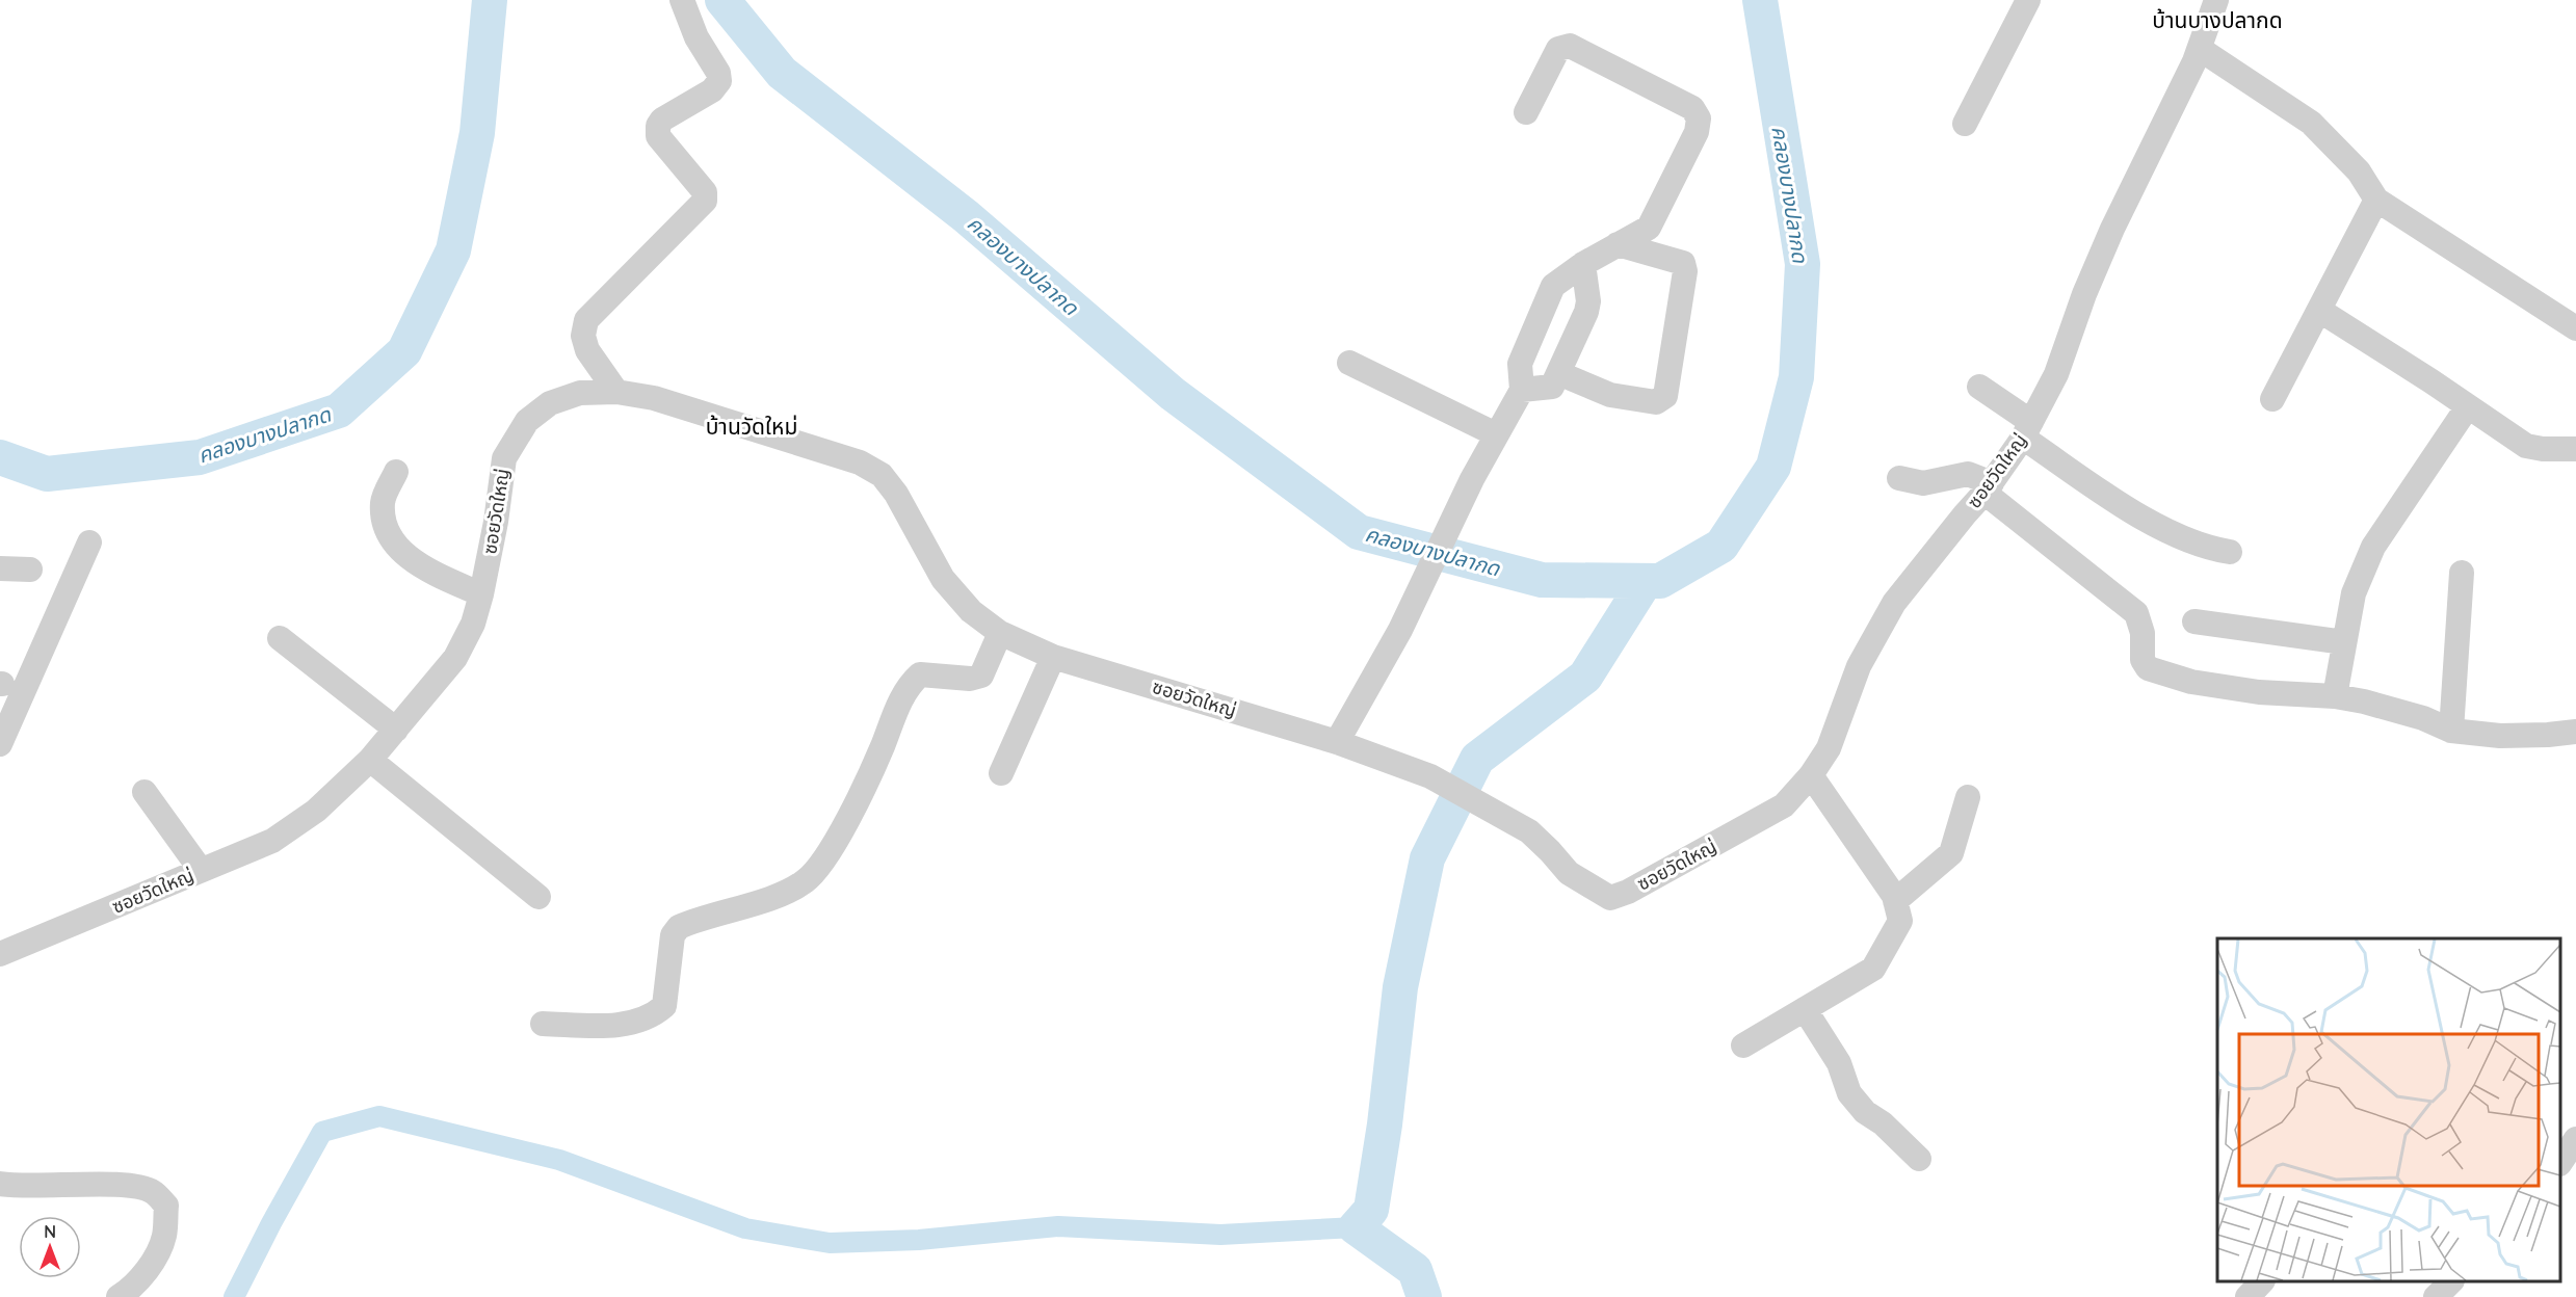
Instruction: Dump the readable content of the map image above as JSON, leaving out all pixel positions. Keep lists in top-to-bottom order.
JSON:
{
  "streets": {
    "street": ["ซอยวัดใหญ่"]
  },
  "districts": ["บ้านบางปลากด", "บ้านวัดใหม่"],
  "water": ["คลองบางปลากด"],
  "north": "top"
}
